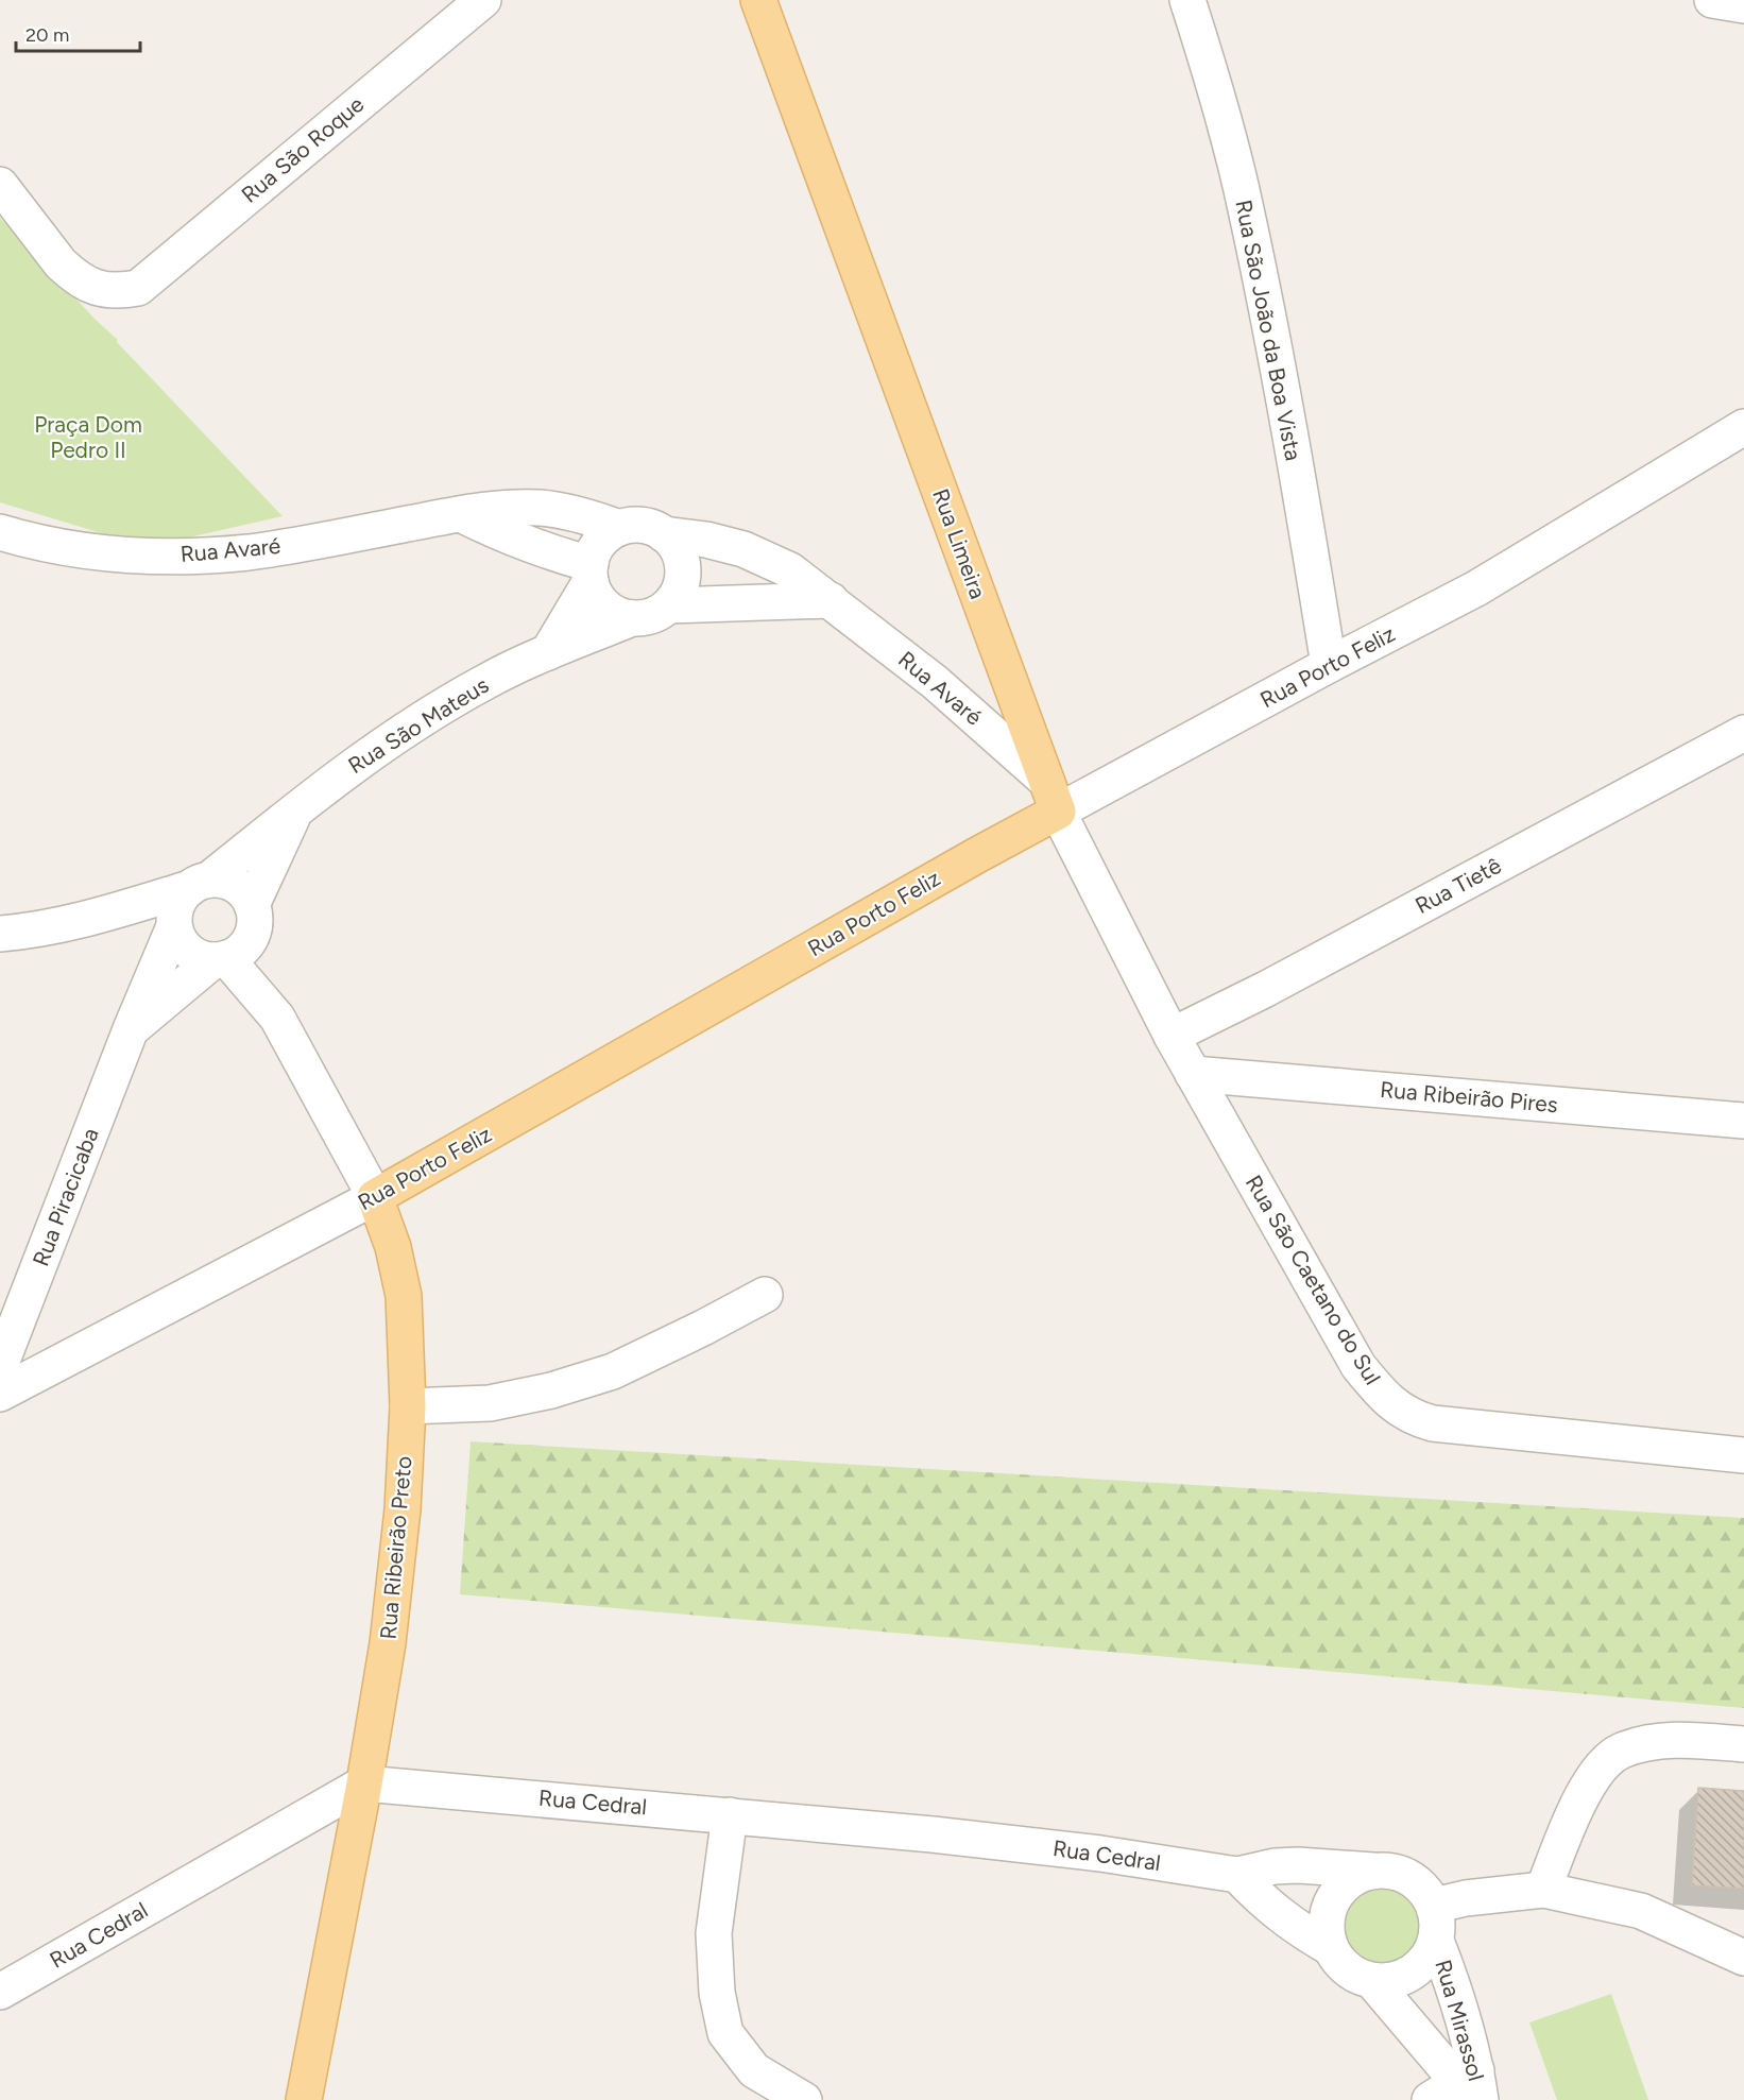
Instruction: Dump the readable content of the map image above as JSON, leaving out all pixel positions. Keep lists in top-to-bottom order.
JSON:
{
  "streets": {
    "main road": ["Rua Limeira", "Rua Porto Feliz", "Rua Ribeirão Preto"],
    "street": [
      "Rua São Roque",
      "Rua São João da Boa Vista",
      "Rua Avaré",
      "Rua São Mateus",
      "Rua Tietê",
      "Rua Ribeirão Pires",
      "Rua Piracicaba",
      "Rua São Caetano do Sul",
      "Rua Cedral",
      "Rua Mirassol"
    ]
  },
  "crossings": [
    ["Rua São João da Boa Vista", "Rua Porto Feliz"],
    ["Rua Limeira", "Rua Avaré"],
    ["Rua Limeira", "Rua Porto Feliz"],
    ["Rua Limeira", "Rua Tietê"],
    ["Rua Limeira", "Rua Ribeirão Pires"],
    ["Rua Limeira", "Rua São Caetano do Sul"],
    ["Rua Avaré", "Rua Porto Feliz"],
    ["Rua Avaré", "Rua São Mateus"],
    ["Rua Porto Feliz", "Rua Ribeirão Preto"],
    ["Rua São Mateus", "Rua Piracicaba"],
    ["Rua São Mateus", "Rua Ribeirão Preto"],
    ["Rua Ribeirão Pires", "Rua São Caetano do Sul"],
    ["Rua Piracicaba", "Rua Ribeirão Preto"],
    ["Rua Ribeirão Preto", "Rua Cedral"],
    ["Rua Cedral", "Rua Mirassol"]
  ],
  "parks": ["Praça Dom Pedro II"],
  "scale_bar": "20 m"
}
